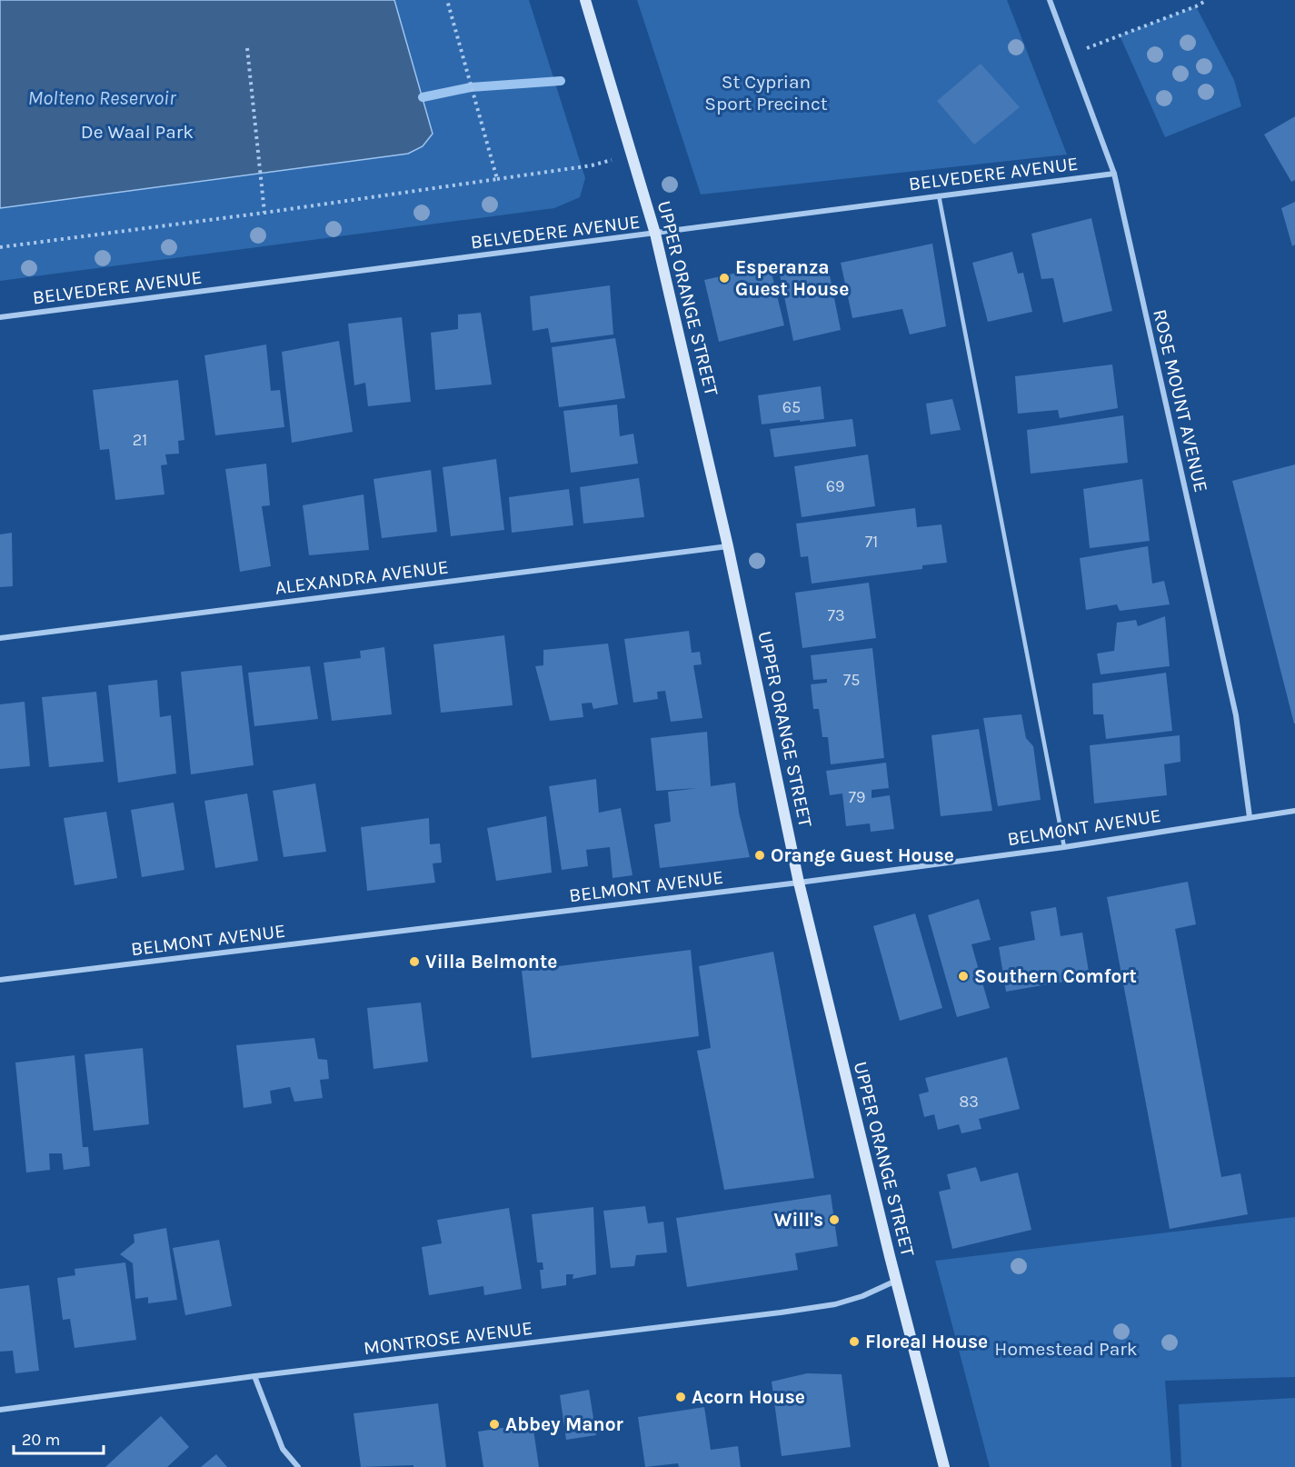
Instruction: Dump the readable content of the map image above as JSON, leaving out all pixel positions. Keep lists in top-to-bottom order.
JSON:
{
  "streets": {
    "street": [
      "BELVEDERE AVENUE",
      "UPPER ORANGE STREET",
      "ROSE MOUNT AVENUE",
      "ALEXANDRA AVENUE",
      "BELMONT AVENUE",
      "MONTROSE AVENUE"
    ]
  },
  "crossings": [
    ["BELVEDERE AVENUE", "UPPER ORANGE STREET"],
    ["BELVEDERE AVENUE", "ROSE MOUNT AVENUE"],
    ["UPPER ORANGE STREET", "ALEXANDRA AVENUE"],
    ["UPPER ORANGE STREET", "BELMONT AVENUE"],
    ["UPPER ORANGE STREET", "MONTROSE AVENUE"],
    ["ROSE MOUNT AVENUE", "BELMONT AVENUE"]
  ],
  "water": ["Molteno Reservoir"],
  "parks": ["St Cyprian Sport Precinct", "De Waal Park", "Homestead Park"],
  "places": [
    "Esperanza Guest House",
    "Orange Guest House",
    "Villa Belmonte",
    "Southern Comfort",
    "Will's",
    "Floreal House",
    "Acorn House",
    "Abbey Manor"
  ],
  "house_numbers": [
    "65",
    "21",
    "69",
    "71",
    "73",
    "75",
    "79",
    "83"
  ],
  "scale_bar": "20 m"
}
